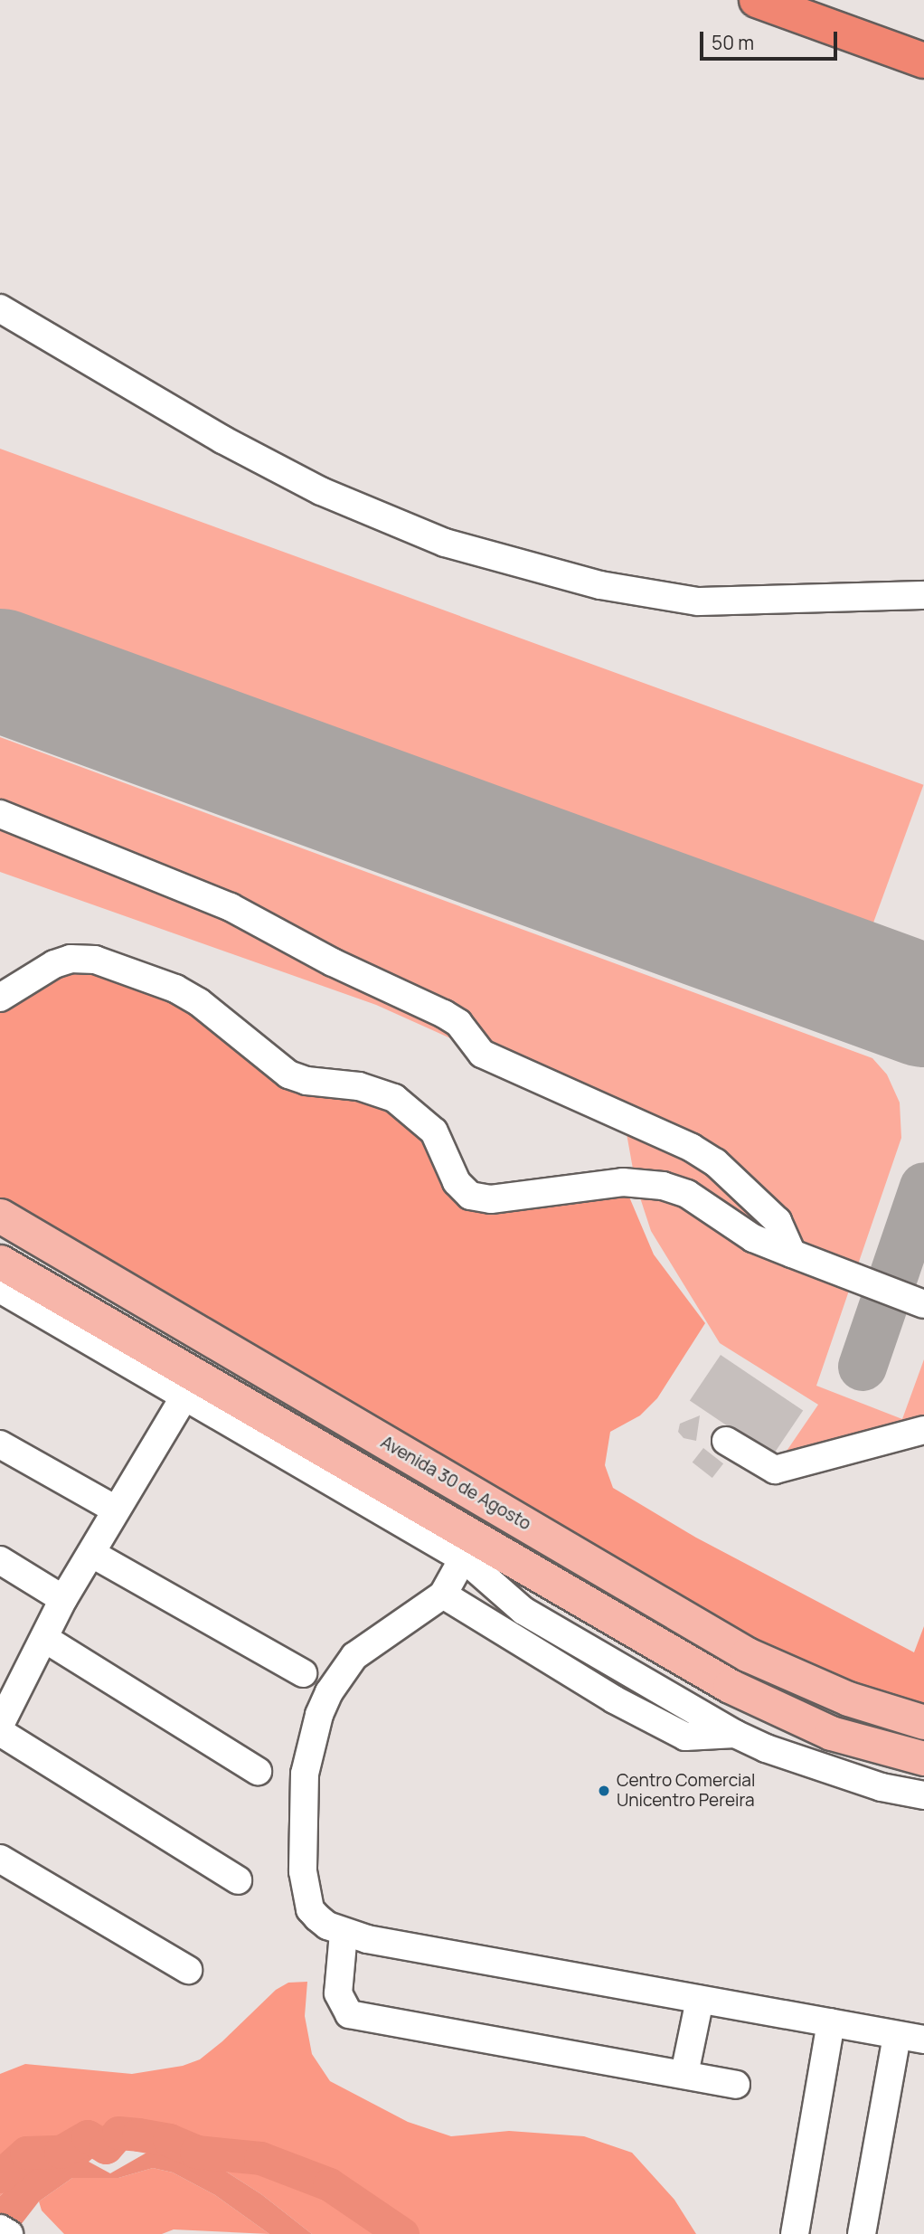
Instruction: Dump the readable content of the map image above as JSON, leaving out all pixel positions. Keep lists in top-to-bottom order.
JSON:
{
  "streets": {
    "main road": ["Avenida 30 de Agosto"]
  },
  "places": ["Centro Comercial Unicentro Pereira"],
  "scale_bar": "50 m"
}
